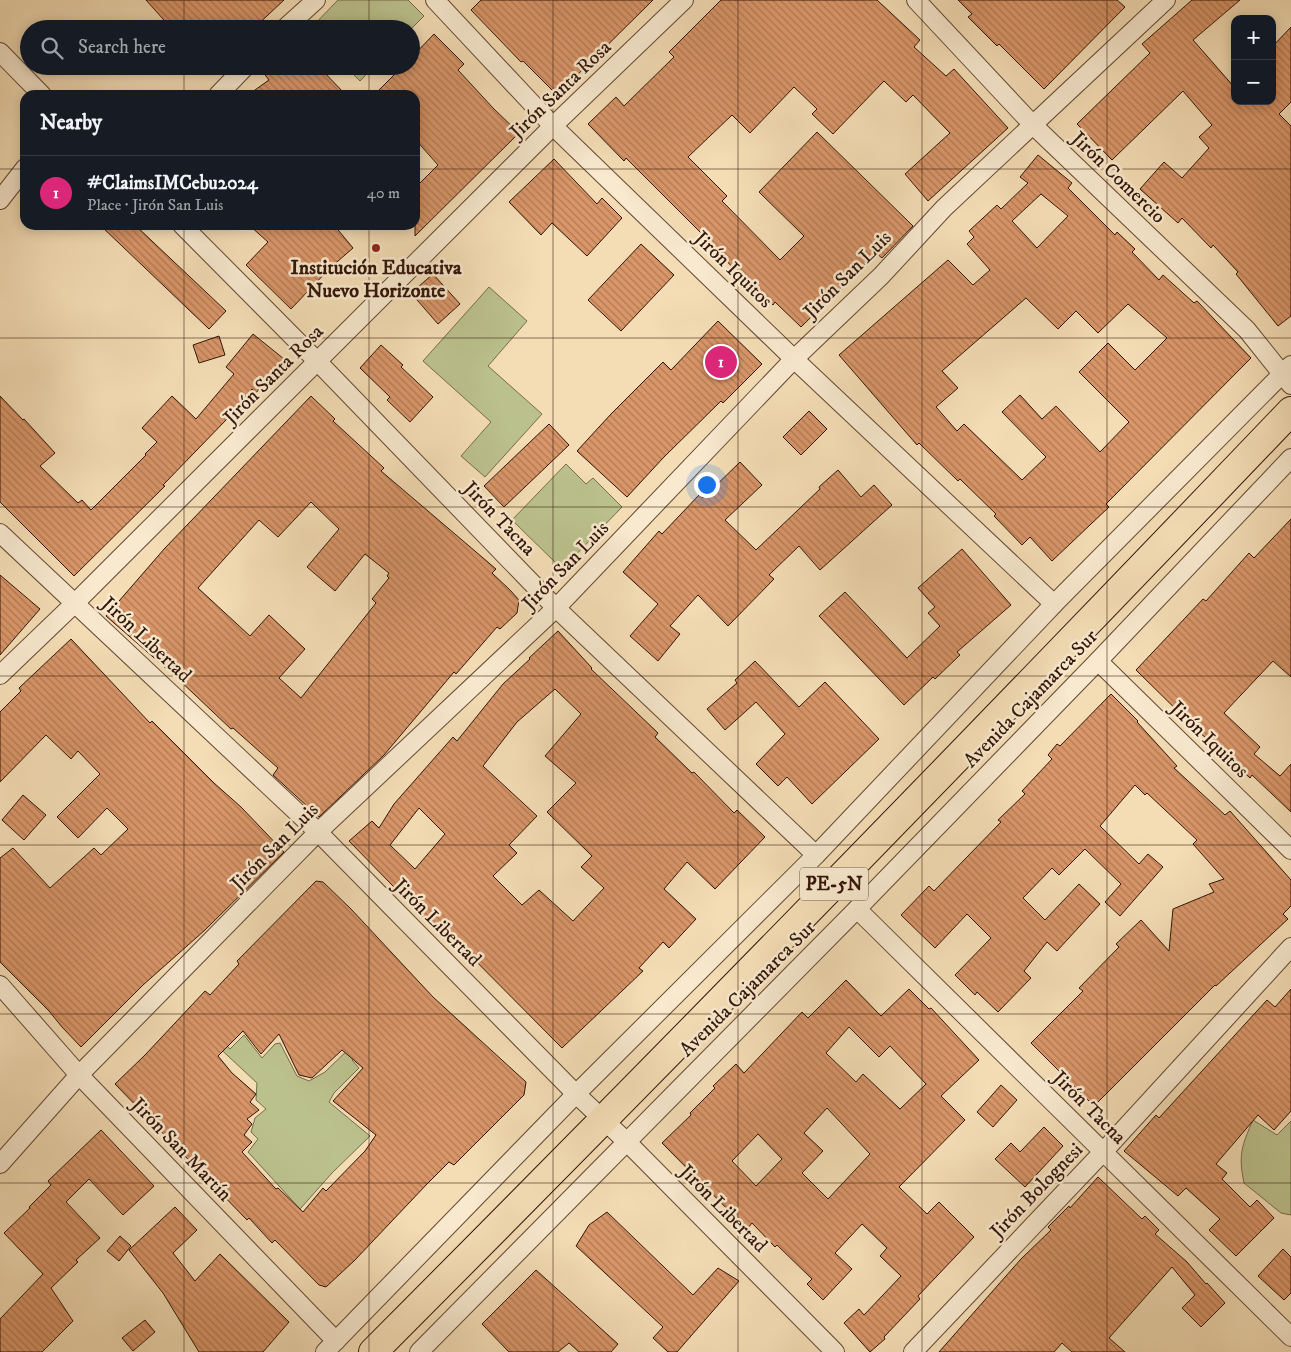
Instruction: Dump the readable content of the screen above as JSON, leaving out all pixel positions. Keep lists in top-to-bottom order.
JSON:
{
  "streets": {
    "highway": ["PE-5N"],
    "street": [
      "Jirón Santa Rosa",
      "Jirón Comercio",
      "Jirón Iquitos",
      "Jirón San Luis",
      "Jirón Tacna",
      "Jirón Libertad",
      "Avenida Cajamarca Sur",
      "Jirón San Martín",
      "Jirón Bolognesi"
    ]
  },
  "crossings": [
    ["Jirón Santa Rosa", "Jirón Iquitos"],
    ["Jirón Santa Rosa", "Jirón Tacna"],
    ["Jirón Santa Rosa", "Jirón Libertad"],
    ["Jirón Comercio", "Jirón San Luis"],
    ["Jirón Iquitos", "Jirón San Luis"],
    ["Jirón Iquitos", "Avenida Cajamarca Sur"],
    ["Jirón San Luis", "Jirón Tacna"],
    ["Jirón San Luis", "Jirón Libertad"],
    ["Jirón San Luis", "Jirón San Martín"],
    ["Jirón Tacna", "Avenida Cajamarca Sur"],
    ["Jirón Tacna", "Jirón Bolognesi"],
    ["Jirón Libertad", "Avenida Cajamarca Sur"],
    ["Jirón Libertad", "PE-5N"]
  ],
  "places": ["Institución Educativa Nuevo Horizonte"],
  "page": {
    "map_buttons": ["+", "−"],
    "search": "Search here",
    "heading": "Nearby",
    "list": [
      {
        "mark": "1",
        "name": "#ClaimsIMCebu2024",
        "note": "Place · Jirón San Luis",
        "value": "40 m"
      }
    ],
    "pins": "1"
  }
}
